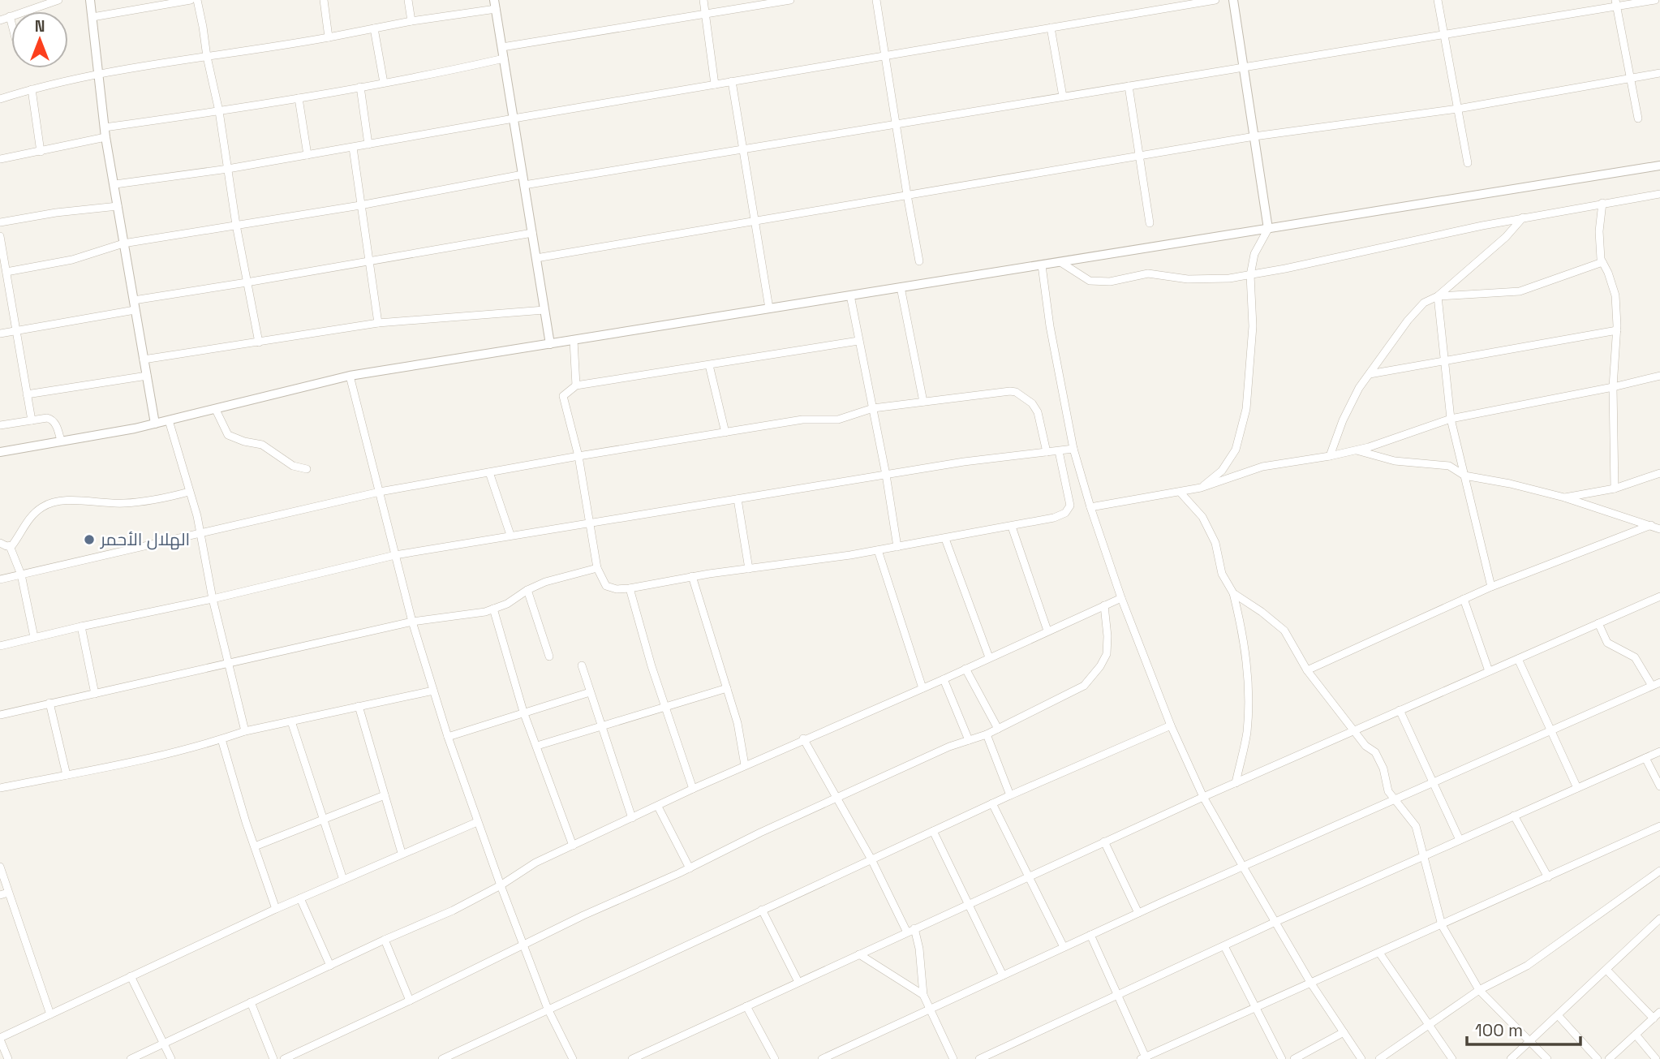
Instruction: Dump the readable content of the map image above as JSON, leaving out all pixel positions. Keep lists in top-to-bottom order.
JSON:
{
  "places": ["الهلال الأحمر"],
  "scale_bar": "100 m",
  "north": "top"
}
